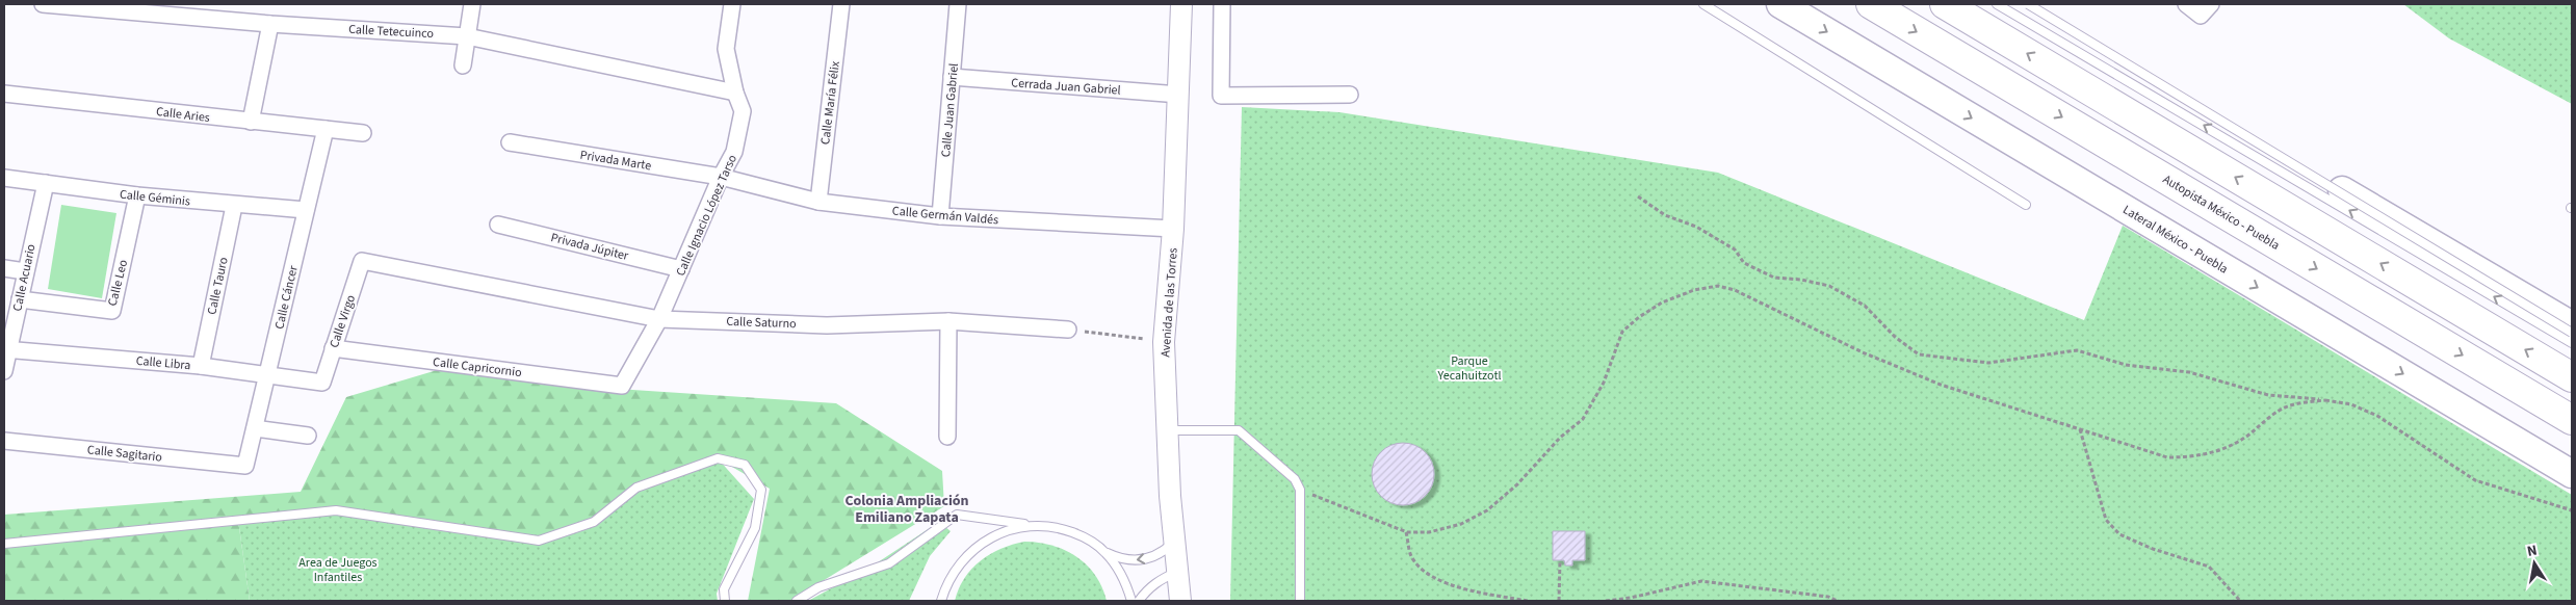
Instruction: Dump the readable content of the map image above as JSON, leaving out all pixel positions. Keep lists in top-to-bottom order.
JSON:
{
  "streets": {
    "highway": ["Autopista México - Puebla", "Lateral México - Puebla"],
    "street": [
      "Calle Tetecuinco",
      "Cerrada Juan Gabriel",
      "Calle María Félix",
      "Calle Juan Gabriel",
      "Calle Aries",
      "Privada Marte",
      "Calle Géminis",
      "Calle Ignacio López Tarso",
      "Calle Germán Valdés",
      "Privada Júpiter",
      "Calle Acuario",
      "Calle Leo",
      "Calle Tauro",
      "Calle Cáncer",
      "Avenida de las Torres",
      "Calle Virgo",
      "Calle Saturno",
      "Calle Libra",
      "Calle Capricornio",
      "Calle Sagitario"
    ]
  },
  "crossings": [
    ["Calle Tetecuinco", "Calle Ignacio López Tarso"],
    ["Cerrada Juan Gabriel", "Calle Juan Gabriel"],
    ["Cerrada Juan Gabriel", "Avenida de las Torres"],
    ["Calle María Félix", "Calle Germán Valdés"],
    ["Calle Juan Gabriel", "Calle Germán Valdés"],
    ["Calle Aries", "Calle Cáncer"],
    ["Privada Marte", "Calle Ignacio López Tarso"],
    ["Privada Marte", "Calle Germán Valdés"],
    ["Calle Géminis", "Calle Acuario"],
    ["Calle Géminis", "Calle Leo"],
    ["Calle Géminis", "Calle Tauro"],
    ["Calle Géminis", "Calle Cáncer"],
    ["Calle Ignacio López Tarso", "Calle Germán Valdés"],
    ["Calle Ignacio López Tarso", "Privada Júpiter"],
    ["Calle Ignacio López Tarso", "Calle Saturno"],
    ["Calle Ignacio López Tarso", "Calle Capricornio"],
    ["Calle Germán Valdés", "Avenida de las Torres"],
    ["Calle Acuario", "Calle Leo"],
    ["Calle Acuario", "Calle Libra"],
    ["Calle Tauro", "Calle Libra"],
    ["Calle Cáncer", "Calle Libra"],
    ["Calle Cáncer", "Calle Sagitario"],
    ["Calle Virgo", "Calle Saturno"],
    ["Calle Virgo", "Calle Libra"],
    ["Calle Virgo", "Calle Capricornio"]
  ],
  "districts": ["Colonia Ampliación Emiliano Zapata"],
  "parks": ["Parque Yecahuitzotl", "Area de Juegos Infantiles"],
  "north": "top"
}
